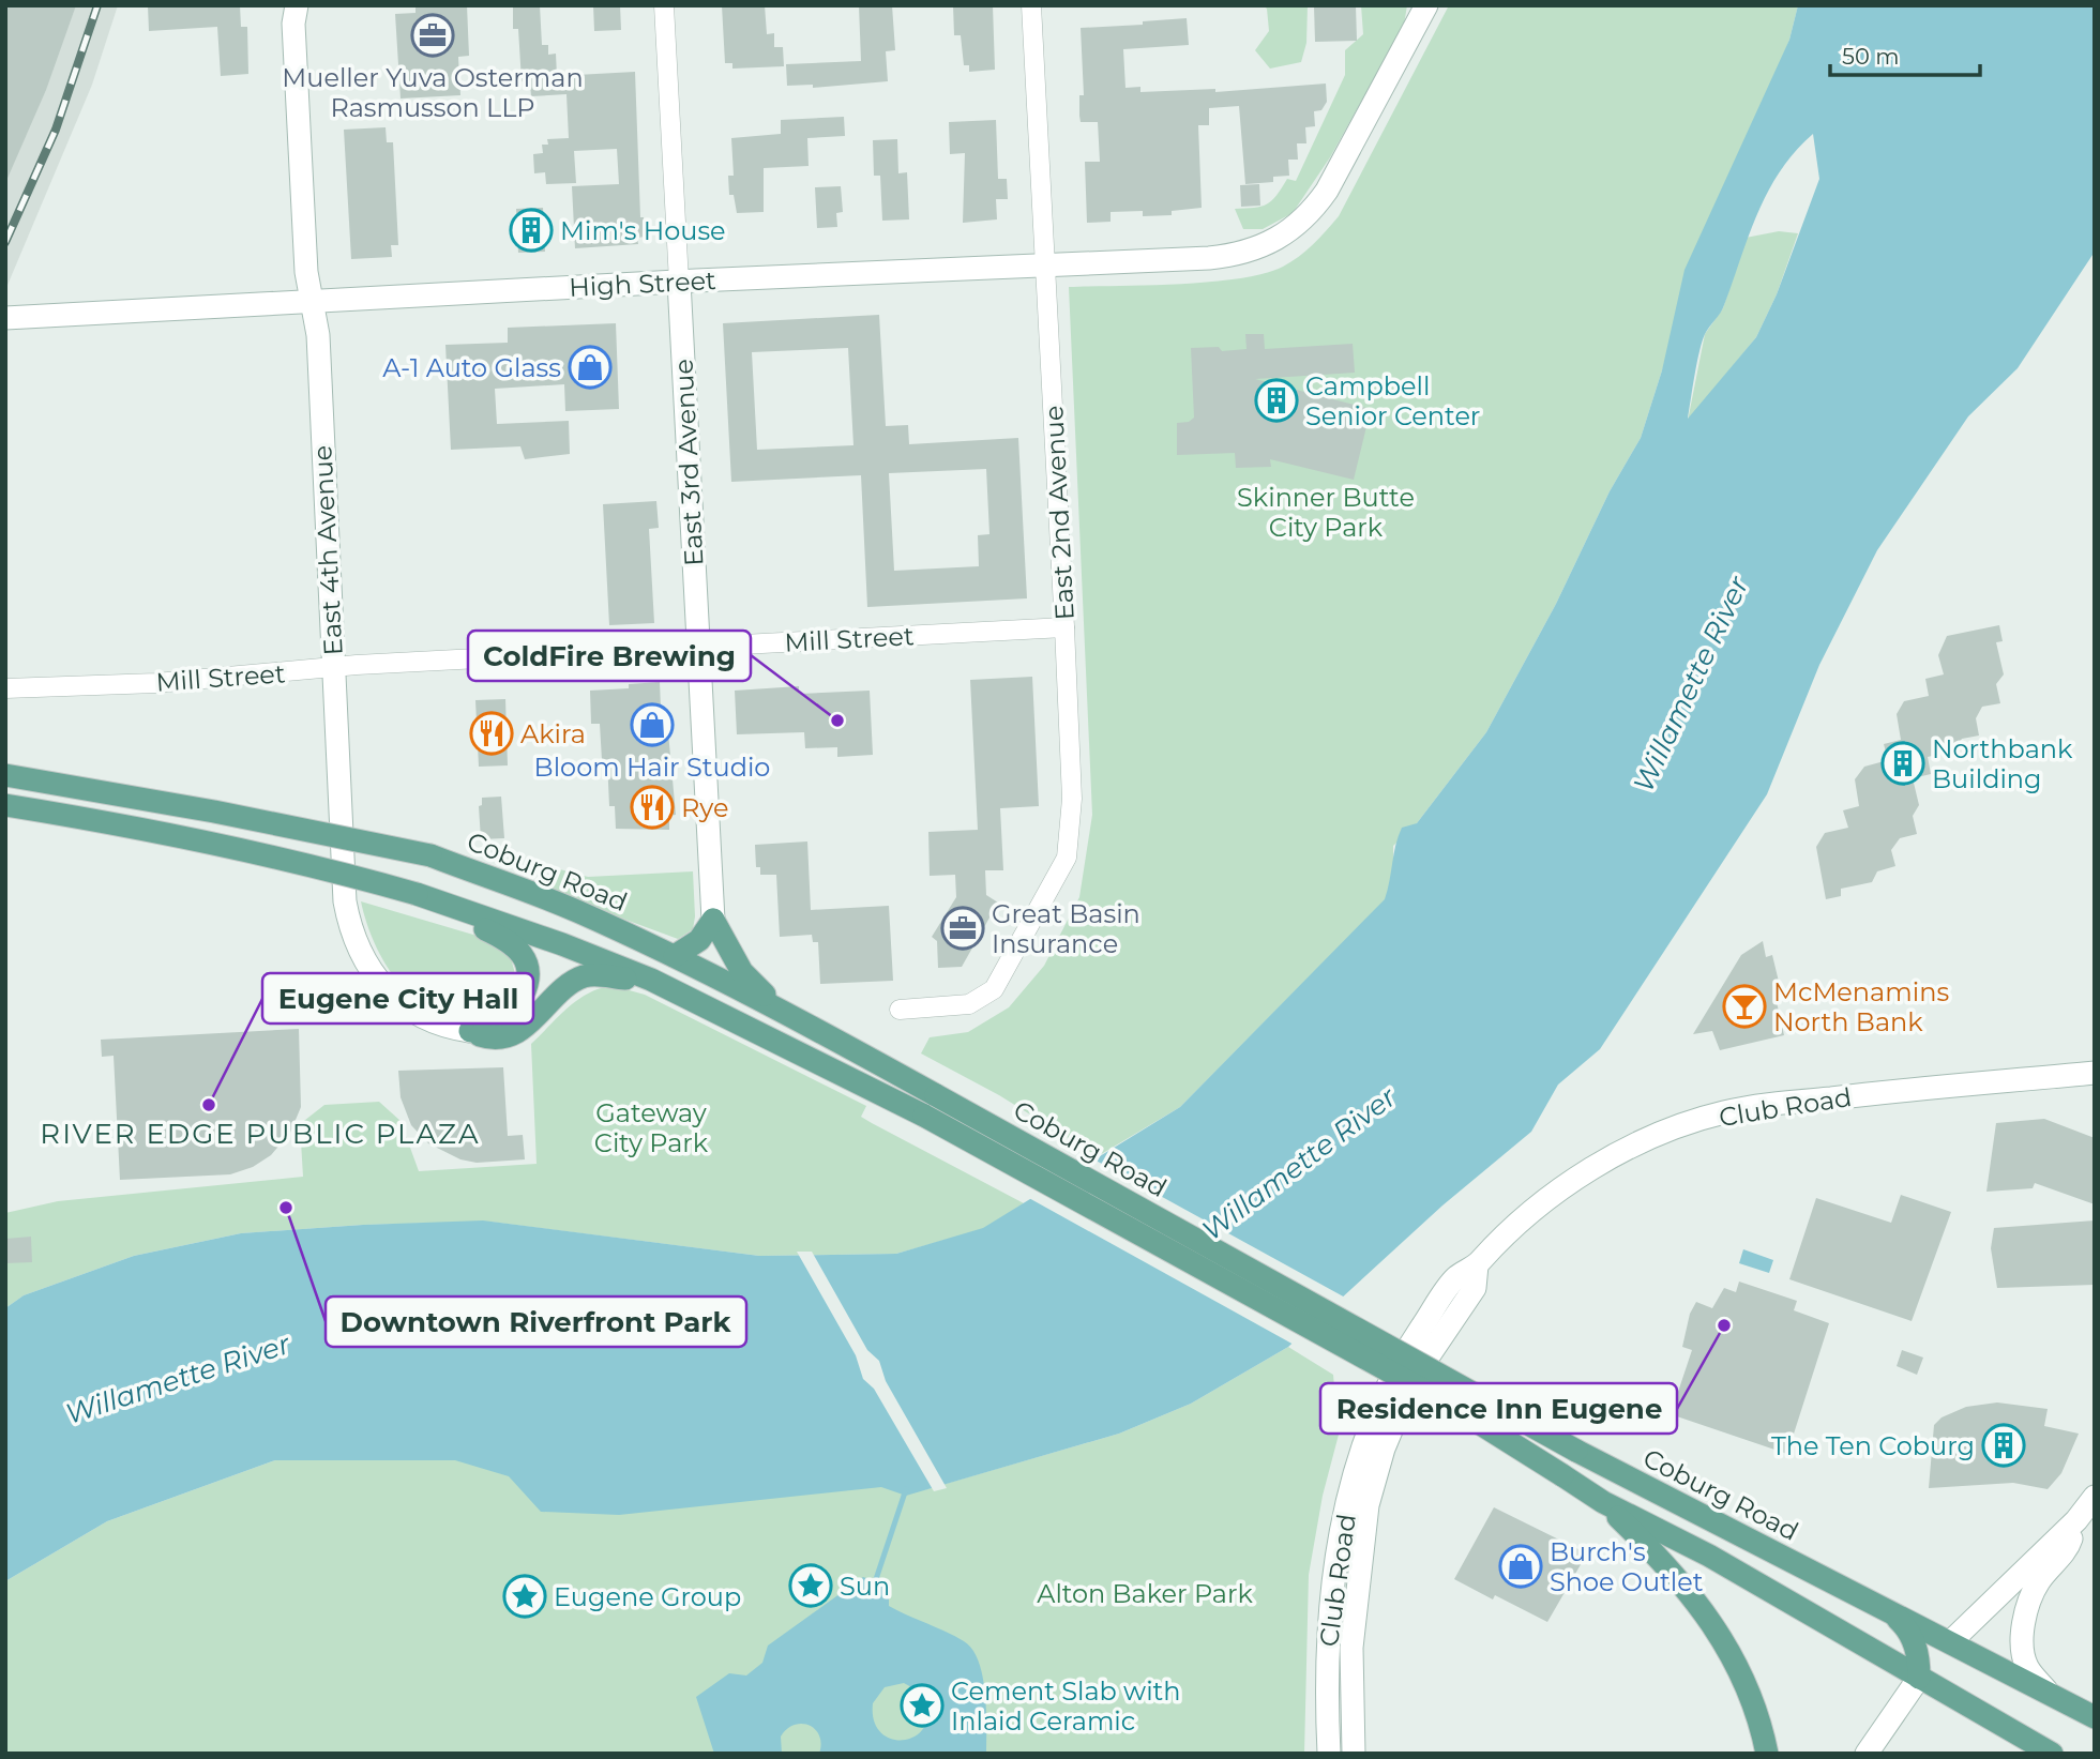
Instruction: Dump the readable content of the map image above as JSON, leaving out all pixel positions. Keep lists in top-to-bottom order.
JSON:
{
  "streets": {
    "main road": ["Coburg Road"],
    "street": [
      "High Street",
      "East 3rd Avenue",
      "East 2nd Avenue",
      "East 4th Avenue",
      "Mill Street",
      "Club Road"
    ]
  },
  "crossings": [
    ["High Street", "East 3rd Avenue"],
    ["High Street", "East 2nd Avenue"],
    ["High Street", "East 4th Avenue"],
    ["East 3rd Avenue", "Mill Street"],
    ["East 2nd Avenue", "Mill Street"],
    ["East 4th Avenue", "Mill Street"]
  ],
  "districts": ["RIVER EDGE PUBLIC PLAZA"],
  "water": ["Willamette River"],
  "parks": ["Skinner Butte City Park", "Gateway City Park", "Alton Baker Park"],
  "places": {
    "office": ["Mueller Yuva Osterman Rasmusson LLP", "Great Basin Insurance"],
    "building": [
      "Mim's House",
      "Campbell Senior Center",
      "Northbank Building",
      "The Ten Coburg"
    ],
    "shop": ["A-1 Auto Glass", "Bloom Hair Studio", "Burch's Shoe Outlet"],
    "other": [
      "ColdFire Brewing",
      "Eugene City Hall",
      "Downtown Riverfront Park",
      "Residence Inn Eugene"
    ],
    "restaurant": ["Akira", "Rye"],
    "bar": ["McMenamins North Bank"],
    "place": ["Sun", "Eugene Group", "Cement Slab with Inlaid Ceramic"]
  },
  "scale_bar": "50 m"
}
